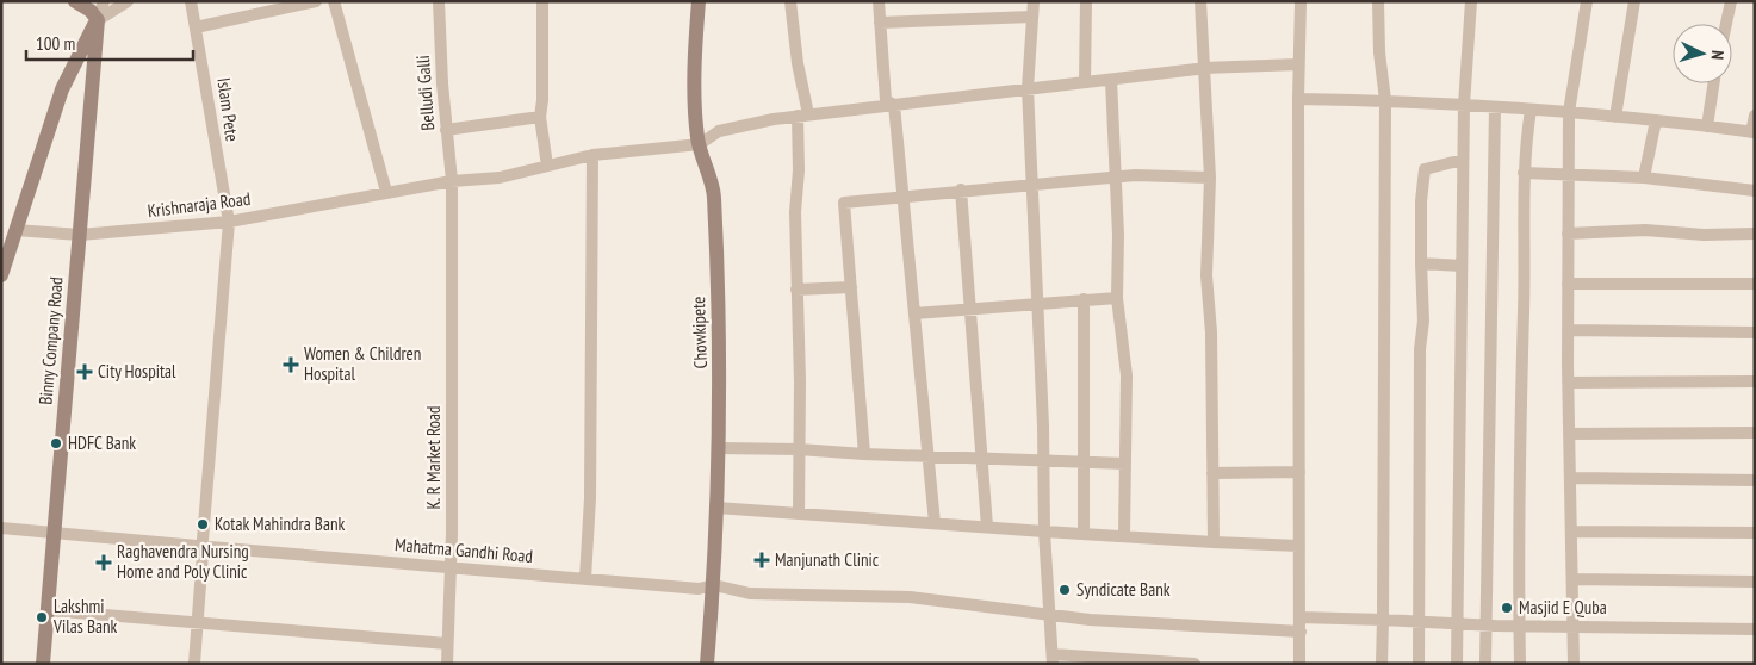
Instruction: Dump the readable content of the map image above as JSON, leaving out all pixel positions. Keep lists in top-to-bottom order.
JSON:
{
  "streets": {
    "main road": ["Chowkipete", "Binny Company Road"],
    "street": [
      "Belludi Galli",
      "Islam Pete",
      "Krishnaraja Road",
      "K. R Market Road",
      "Mahatma Gandhi Road"
    ]
  },
  "crossings": [
    ["Belludi Galli", "Krishnaraja Road"],
    ["Belludi Galli", "K. R Market Road"],
    ["Islam Pete", "Krishnaraja Road"],
    ["Islam Pete", "Mahatma Gandhi Road"],
    ["Krishnaraja Road", "Chowkipete"],
    ["Krishnaraja Road", "Binny Company Road"],
    ["Krishnaraja Road", "K. R Market Road"],
    ["Chowkipete", "Mahatma Gandhi Road"],
    ["Binny Company Road", "Mahatma Gandhi Road"],
    ["K. R Market Road", "Mahatma Gandhi Road"]
  ],
  "places": {
    "health": [
      "Women & Children Hospital",
      "City Hospital",
      "Manjunath Clinic",
      "Raghavendra Nursing Home and Poly Clinic"
    ],
    "other": [
      "HDFC Bank",
      "Kotak Mahindra Bank",
      "Syndicate Bank",
      "Masjid E Quba",
      "Lakshmi Vilas Bank"
    ]
  },
  "scale_bar": "100 m",
  "north": "right"
}
